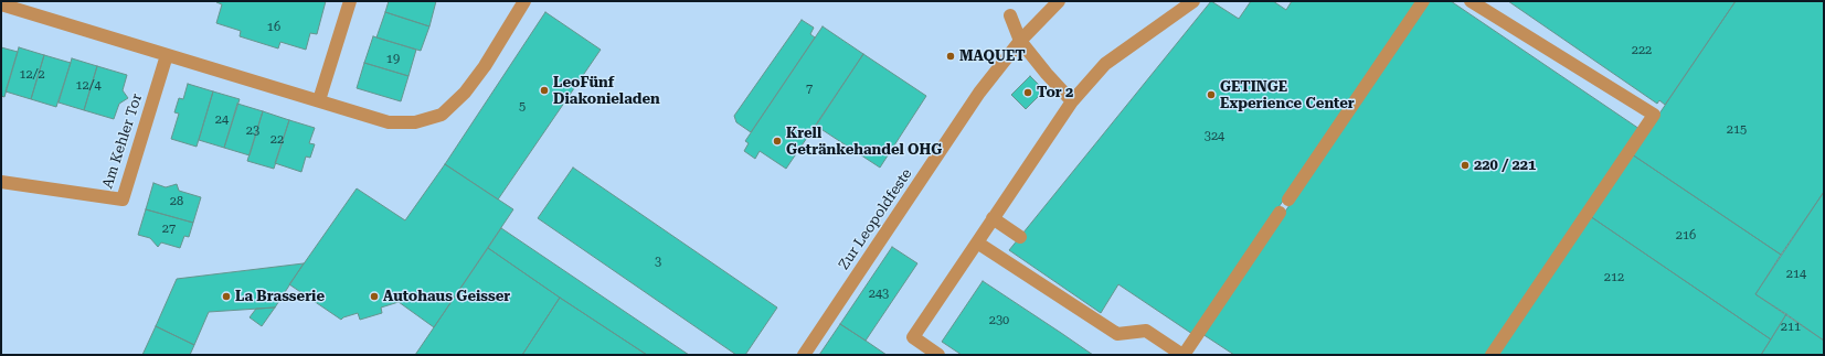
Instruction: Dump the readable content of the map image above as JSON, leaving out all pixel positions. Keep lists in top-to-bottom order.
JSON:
{
  "streets": {
    "street": ["Am Kehler Tor", "Zur Leopoldfeste"]
  },
  "places": [
    "MAQUET",
    "LeoFünf Diakonieladen",
    "Tor 2",
    "GETINGE Experience Center",
    "Krell Getränkehandel OHG",
    "220 / 221",
    "La Brasserie",
    "Autohaus Geisser"
  ],
  "house_numbers": [
    "16",
    "222",
    "19",
    "12/2",
    "12/4",
    "7",
    "5",
    "24",
    "215",
    "23",
    "324",
    "22",
    "28",
    "27",
    "216",
    "3",
    "214",
    "212",
    "243",
    "230",
    "211"
  ]
}
